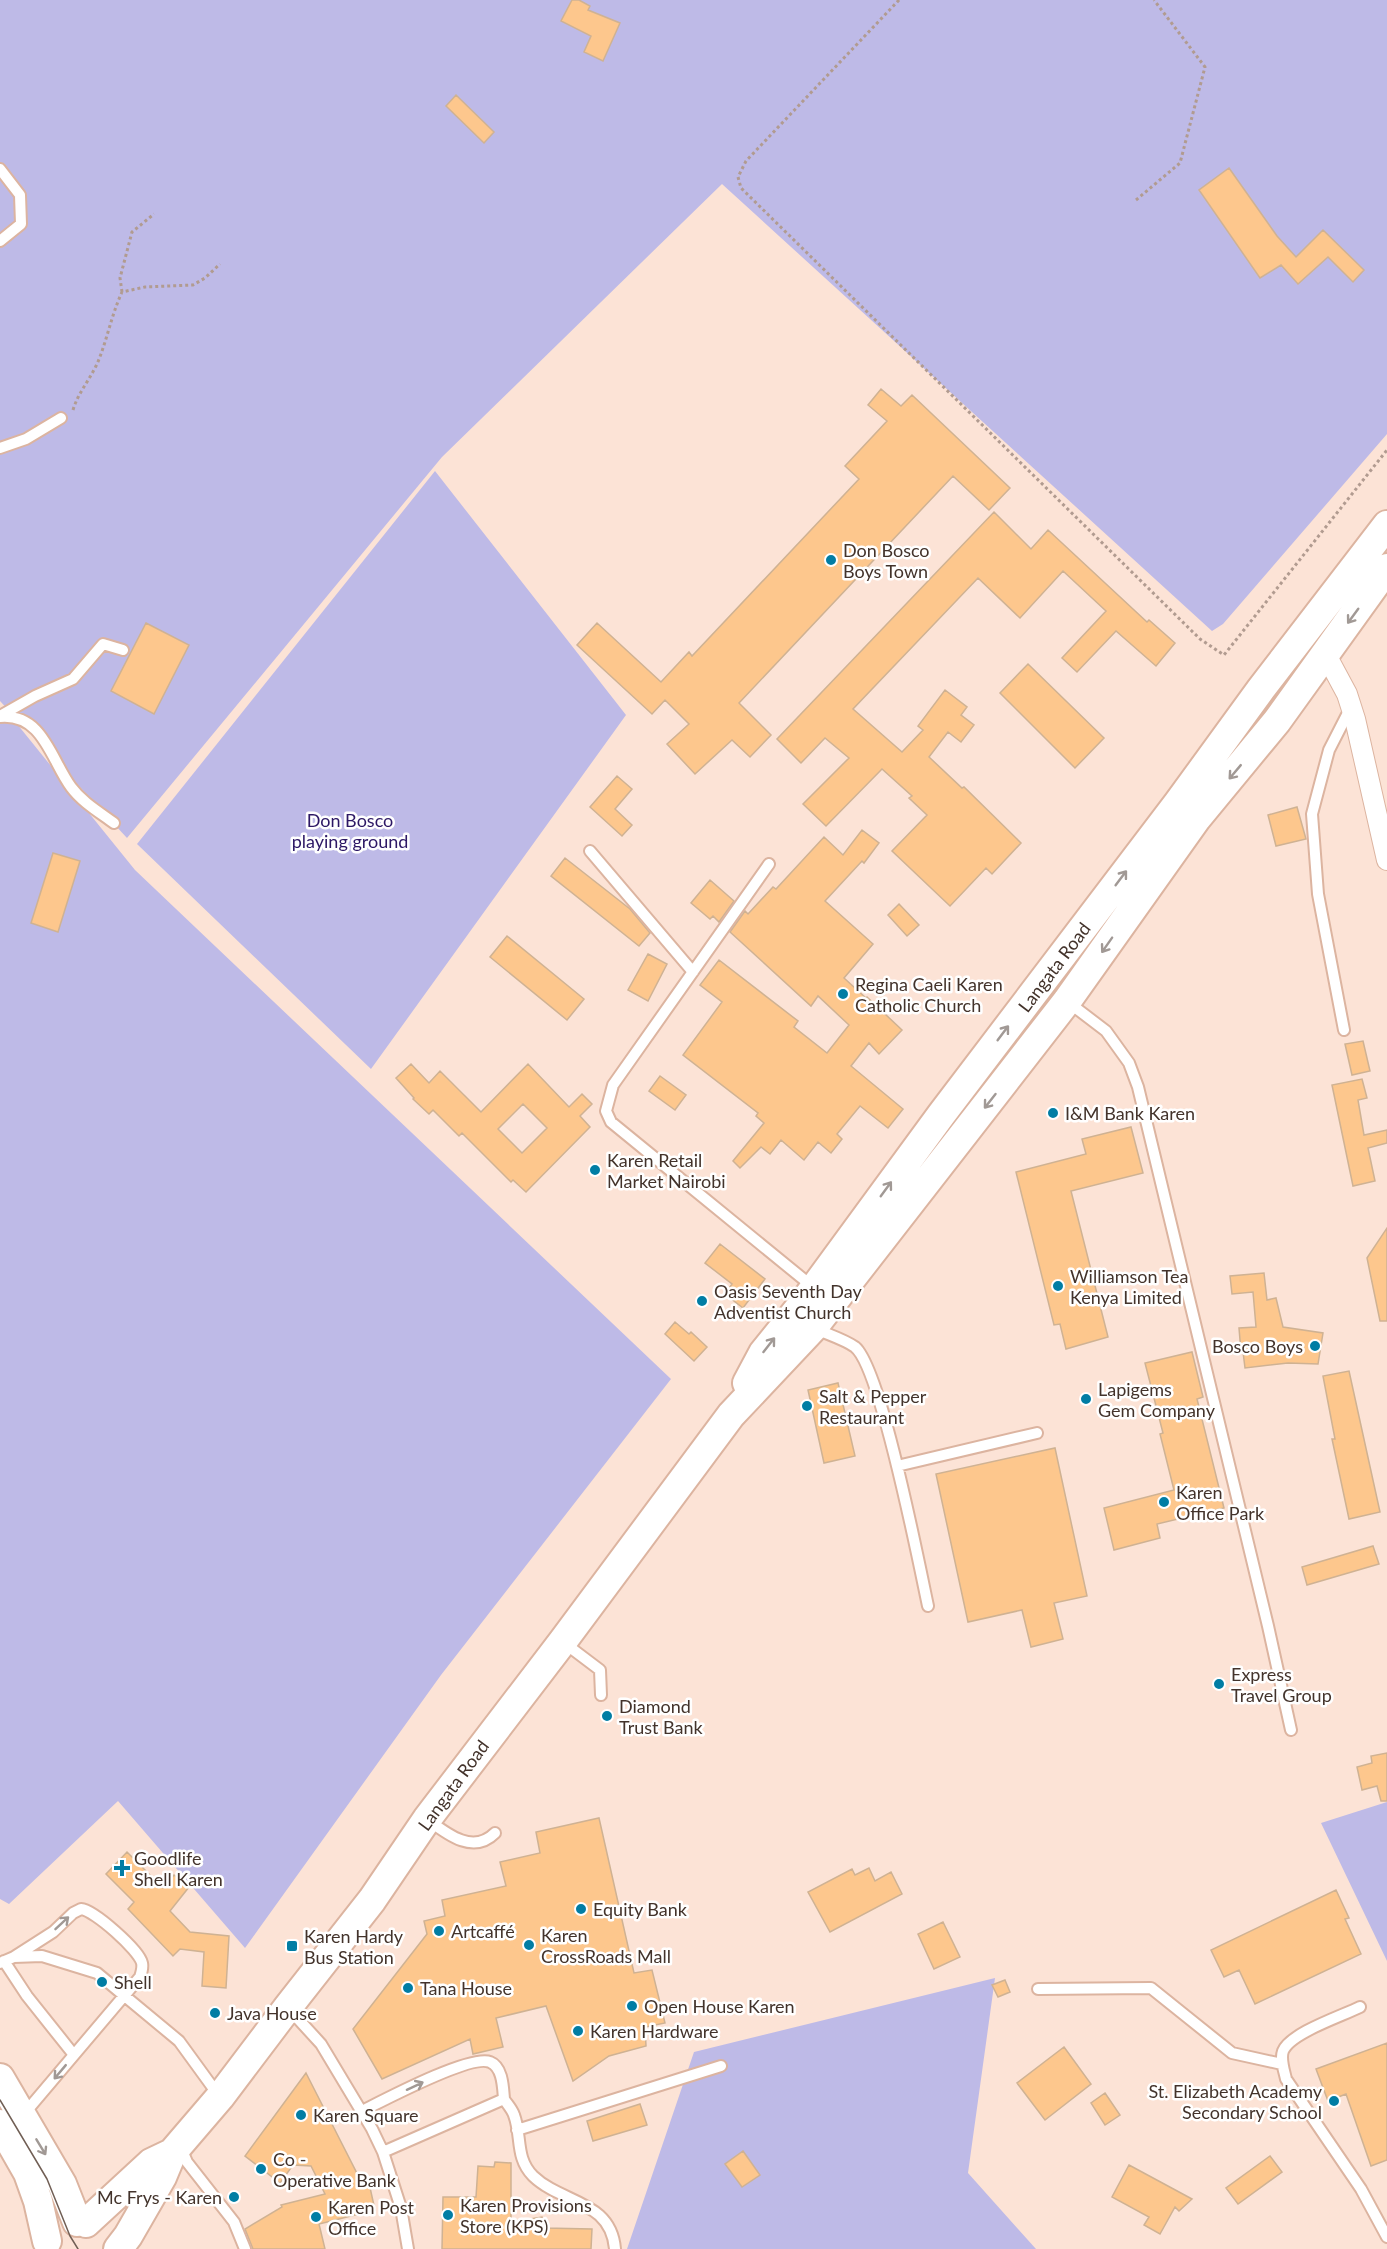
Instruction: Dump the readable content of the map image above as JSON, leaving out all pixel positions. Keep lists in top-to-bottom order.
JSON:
{
  "streets": {
    "main road": ["Langata Road"]
  },
  "parks": ["Don Bosco playing ground"],
  "places": {
    "other": [
      "Don Bosco Boys Town",
      "Regina Caeli Karen Catholic Church",
      "I&M Bank Karen",
      "Karen Retail Market Nairobi",
      "Williamson Tea Kenya Limited",
      "Oasis Seventh Day Adventist Church",
      "Bosco Boys",
      "Lapigems Gem Company",
      "Salt & Pepper Restaurant",
      "Karen Office Park",
      "Express Travel Group",
      "Diamond Trust Bank",
      "Equity Bank",
      "Artcaffé",
      "Karen CrossRoads Mall",
      "Shell",
      "Tana House",
      "Open House Karen",
      "Java House",
      "Karen Hardware",
      "St. Elizabeth Academy Secondary School",
      "Karen Square",
      "Co - Operative Bank",
      "Mc Frys - Karen",
      "Karen Provisions Store (KPS)",
      "Karen Post Office"
    ],
    "health": ["Goodlife Shell Karen"],
    "transit": ["Karen Hardy Bus Station"]
  }
}
